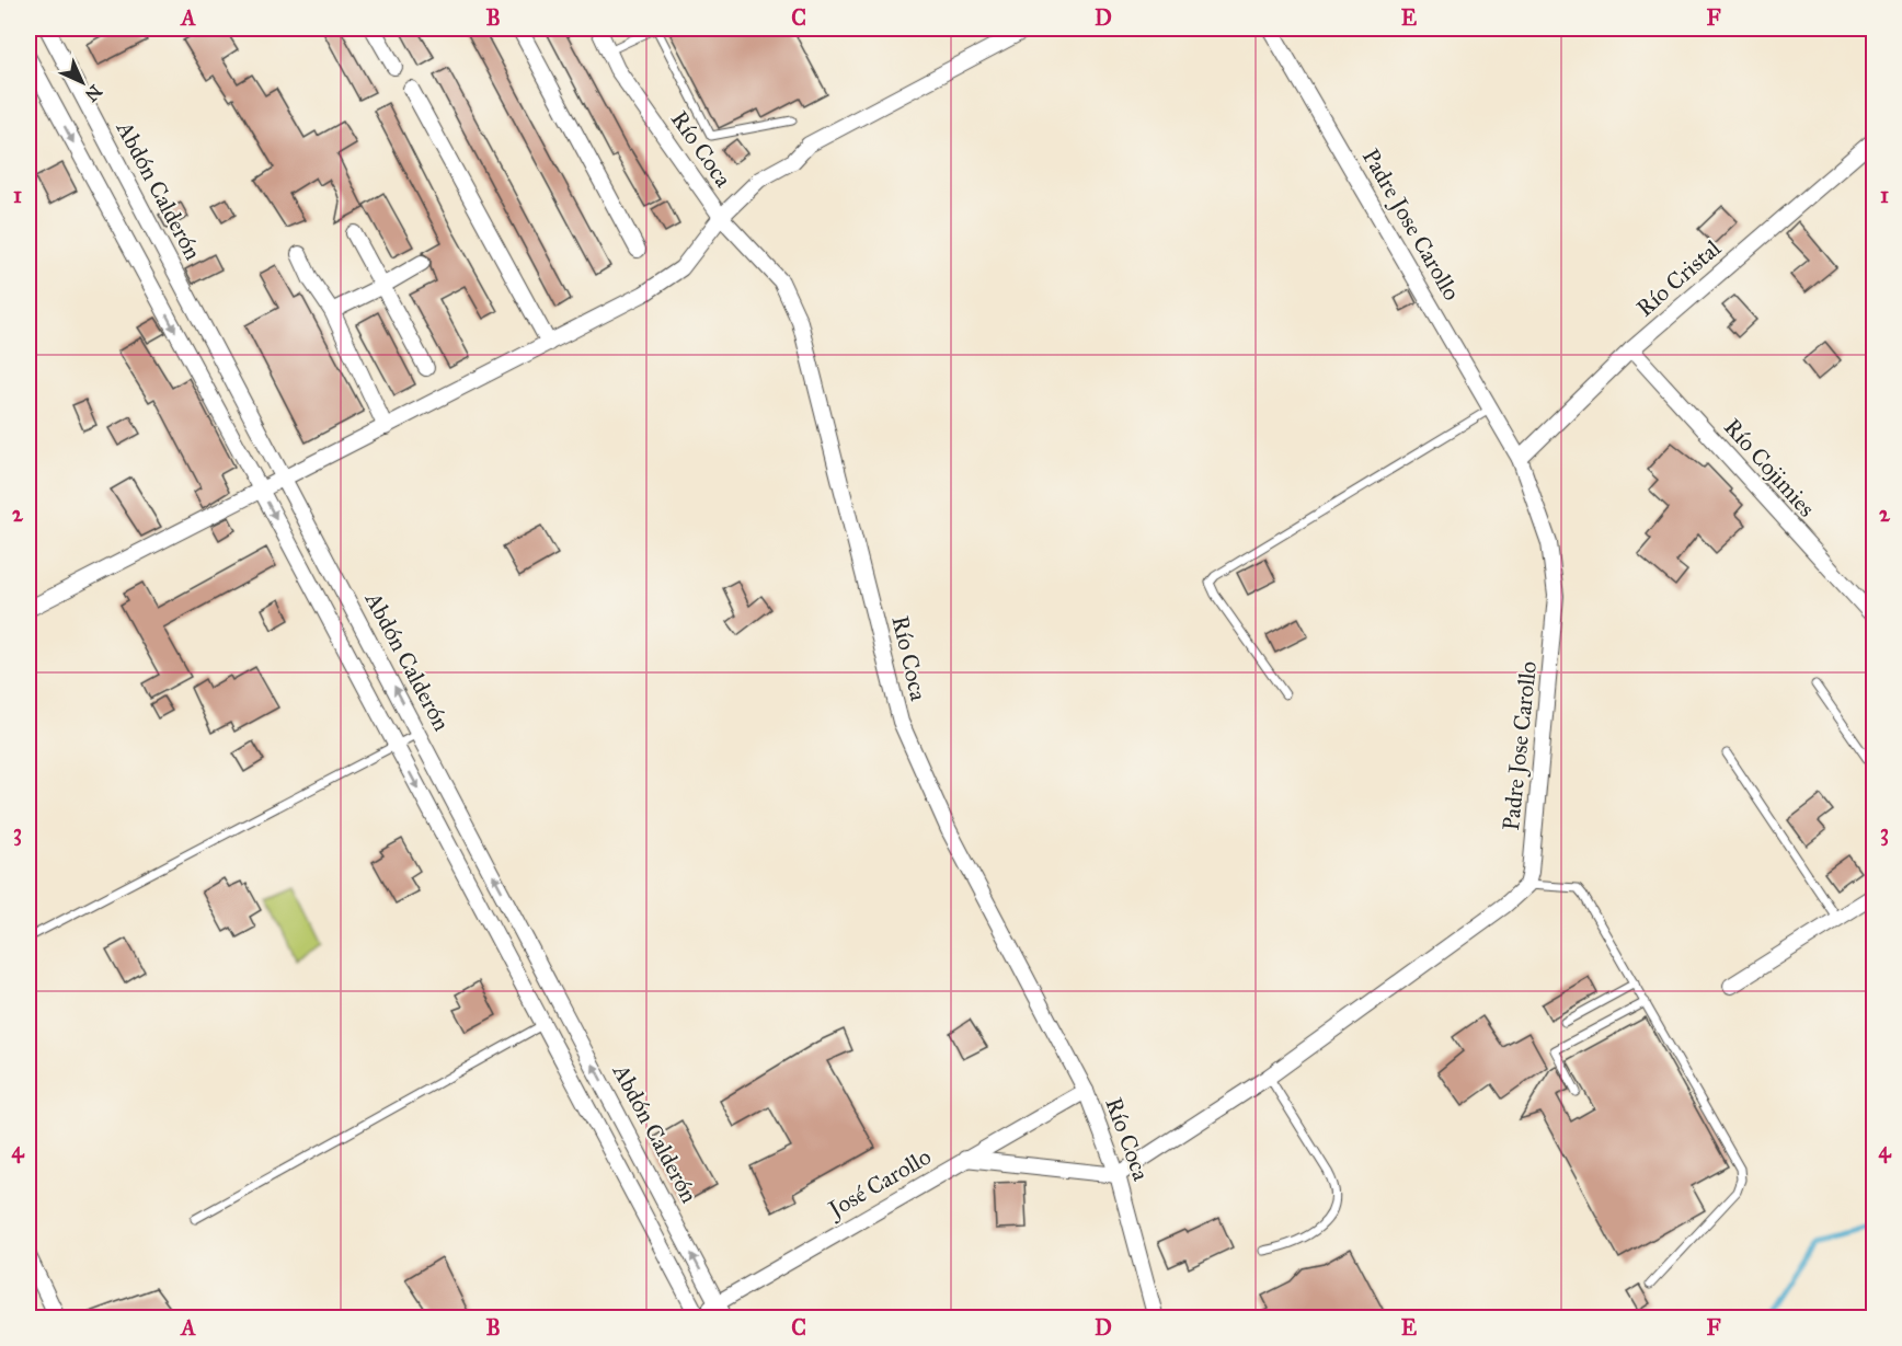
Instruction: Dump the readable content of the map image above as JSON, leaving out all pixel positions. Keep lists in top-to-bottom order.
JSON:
{
  "streets": {
    "street": [
      "Río Coca",
      "Abdón Calderón",
      "Padre Jose Carollo",
      "Río Cristal",
      "Río Cojimies",
      "José Carollo"
    ]
  },
  "crossings": [
    ["Río Coca", "José Carollo"],
    ["Abdón Calderón", "José Carollo"],
    ["Padre Jose Carollo", "Río Cristal"],
    ["Río Cristal", "Río Cojimies"]
  ],
  "north": "bottom right",
  "grid": {
    "columns": [
      "A",
      "B",
      "C",
      "D",
      "E",
      "F"
    ],
    "rows": [
      "1",
      "2",
      "3",
      "4"
    ]
  }
}
